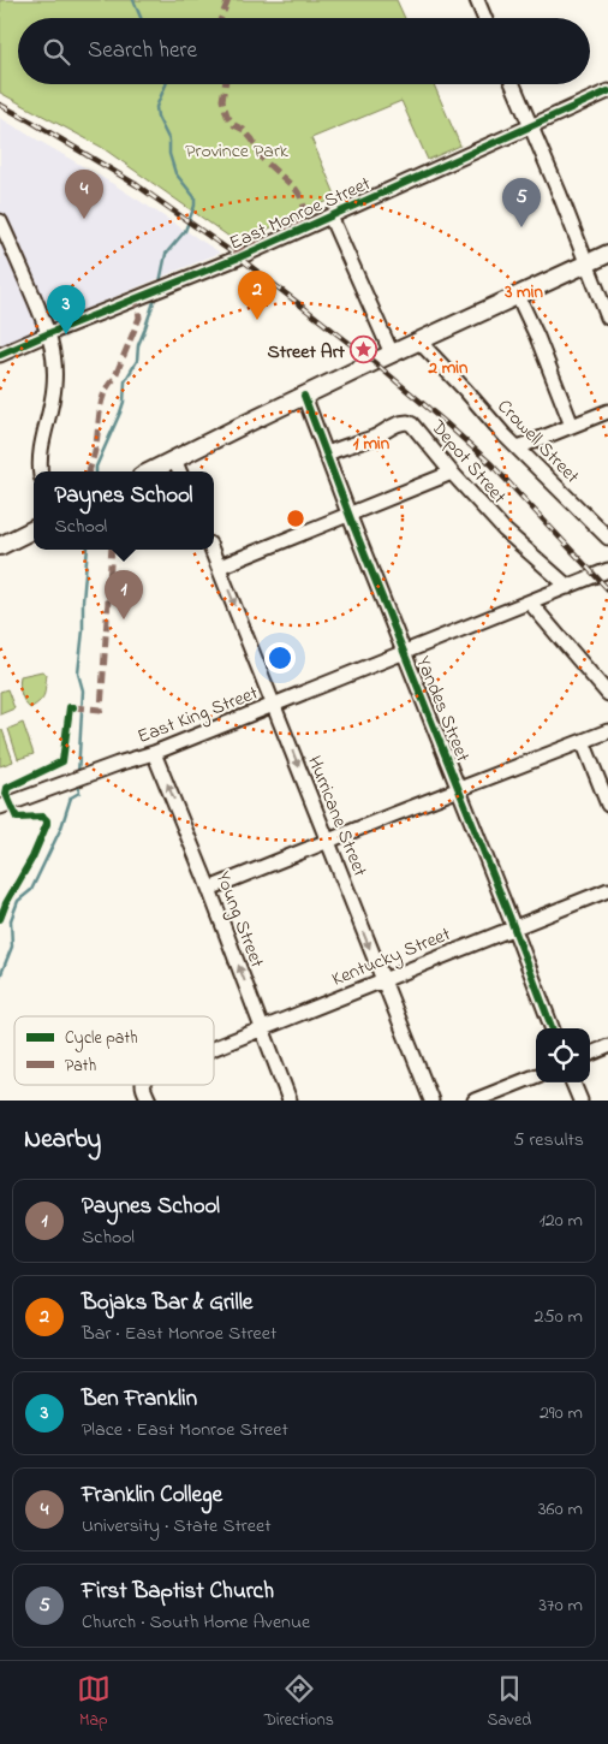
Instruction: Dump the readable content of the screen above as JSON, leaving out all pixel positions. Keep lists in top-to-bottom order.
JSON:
{
  "streets": {
    "street": [
      "East Monroe Street",
      "Crowell Street",
      "Depot Street",
      "Yandes Street",
      "East King Street",
      "Hurricane Street",
      "Young Street",
      "Kentucky Street"
    ]
  },
  "crossings": [
    ["Depot Street", "Yandes Street"],
    ["Depot Street", "East King Street"],
    ["Yandes Street", "East King Street"],
    ["Yandes Street", "Kentucky Street"],
    ["East King Street", "Hurricane Street"],
    ["East King Street", "Young Street"],
    ["Hurricane Street", "Kentucky Street"],
    ["Young Street", "Kentucky Street"]
  ],
  "one_way": ["Hurricane Street", "Young Street"],
  "parks": ["Province Park"],
  "places": {
    "place": ["Street Art"]
  },
  "legend": ["Cycle path", "Path"],
  "page": {
    "search": "Search here",
    "pins": [
      "4",
      "5",
      "2",
      "3",
      "1"
    ],
    "popup": ["Paynes School", "School"],
    "heading": ["Nearby", "5 results"],
    "list": [
      {
        "mark": "1",
        "name": "Paynes School",
        "note": "School",
        "value": "120 m"
      },
      {
        "mark": "2",
        "name": "Bojaks Bar & Grille",
        "note": "Bar · East Monroe Street",
        "value": "250 m"
      },
      {
        "mark": "3",
        "name": "Ben Franklin",
        "note": "Place · East Monroe Street",
        "value": "290 m"
      },
      {
        "mark": "4",
        "name": "Franklin College",
        "note": "University · State Street",
        "value": "360 m"
      },
      {
        "mark": "5",
        "name": "First Baptist Church",
        "note": "Church · South Home Avenue",
        "value": "370 m"
      }
    ],
    "nav": ["Map", "Directions", "Saved"]
  },
  "rings": ["3 min", "2 min", "1 min"]
}
